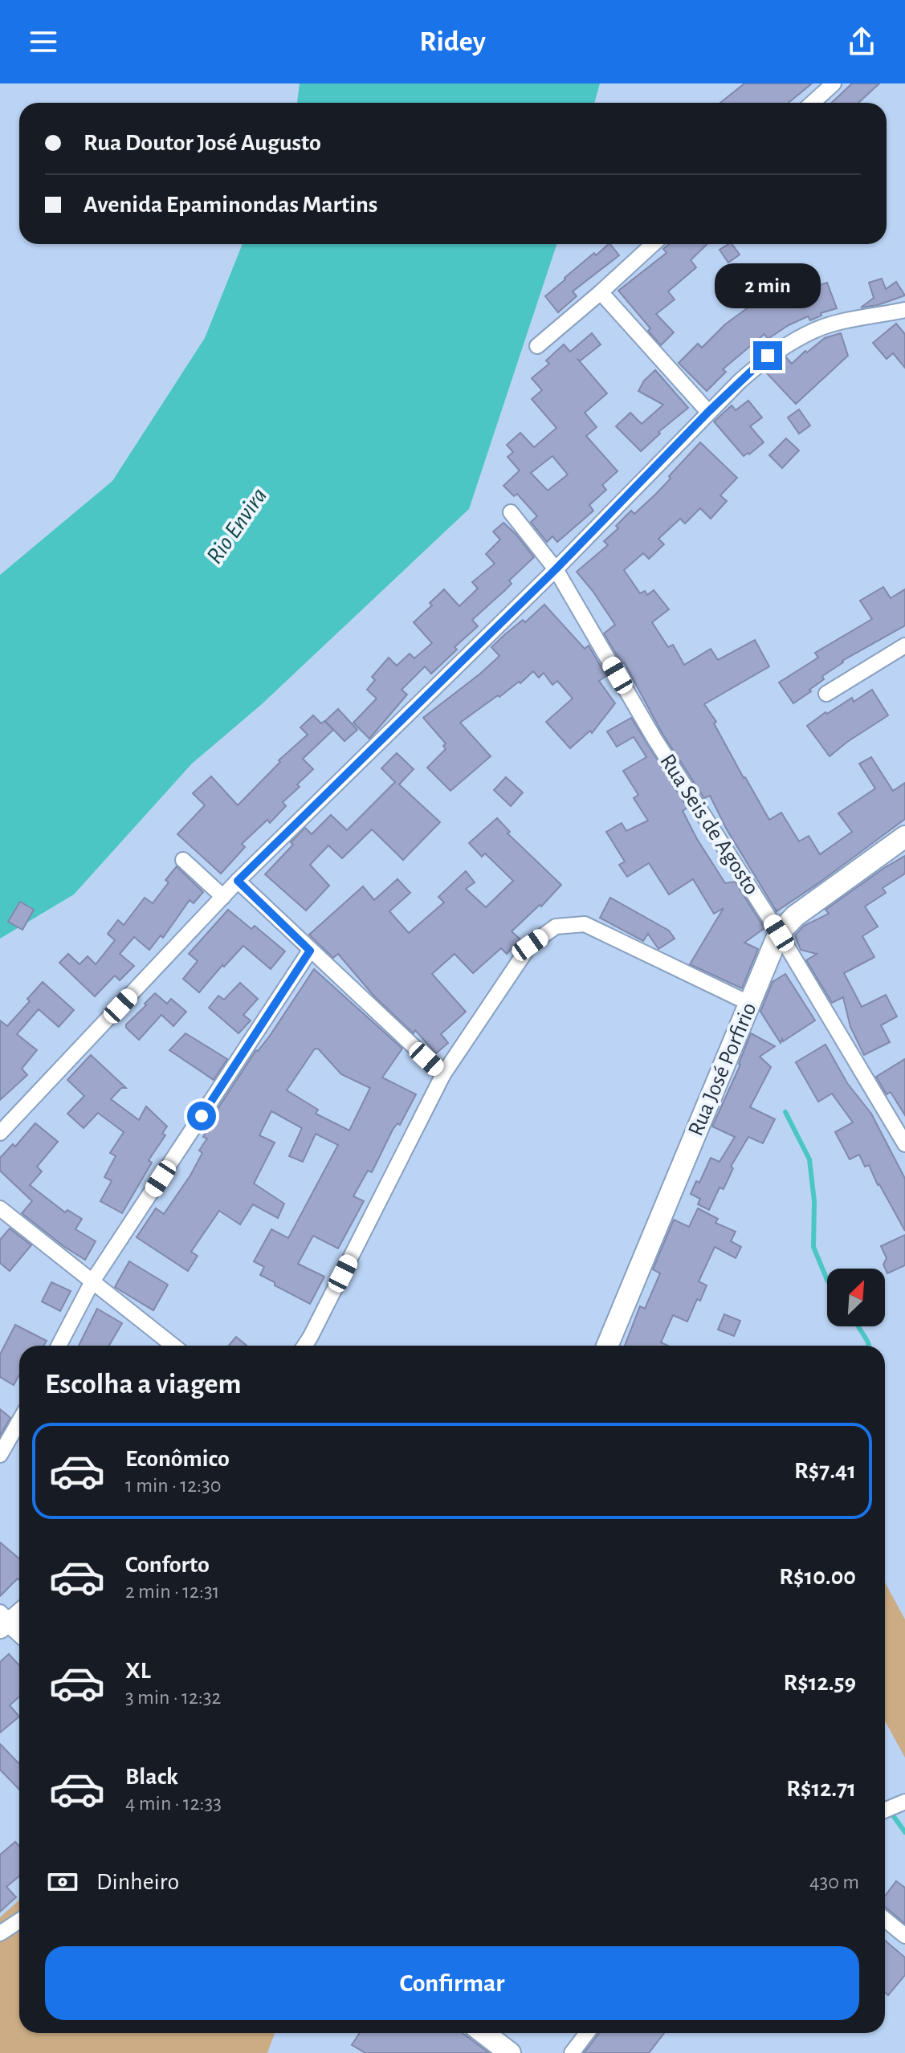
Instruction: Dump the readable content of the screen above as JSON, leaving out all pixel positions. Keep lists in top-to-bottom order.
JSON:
{
  "streets": {
    "street": ["Rua Seis de Agosto", "Rua José Porfirio"]
  },
  "crossings": [
    ["Rua Seis de Agosto", "Rua José Porfirio"]
  ],
  "water": ["Rio Envira"],
  "north": "top right",
  "page": {
    "header": "Ridey",
    "banner": ["Rua Doutor José Augusto", "Avenida Epaminondas Martins"],
    "bubble": "2 min",
    "heading": "Escolha a viagem",
    "list": [
      {
        "name": "Econômico",
        "note": "1 min · 12:30",
        "value": "R$7.41"
      },
      {
        "name": "Conforto",
        "note": "2 min · 12:31",
        "value": "R$10.00"
      },
      {
        "name": "XL",
        "note": "3 min · 12:32",
        "value": "R$12.59"
      },
      {
        "name": "Black",
        "note": "4 min · 12:33",
        "value": "R$12.71"
      }
    ],
    "pay": ["Dinheiro", "430 m"],
    "buttons": "Confirmar"
  }
}
